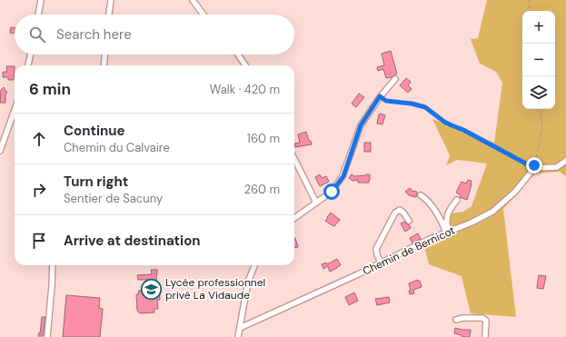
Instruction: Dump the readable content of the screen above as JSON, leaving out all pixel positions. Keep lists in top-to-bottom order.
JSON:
{
  "streets": {
    "street": ["Chemin de Bernicot"]
  },
  "places": {
    "school or university": ["Lycée professionnel privé La Vidaude"]
  },
  "page": {
    "map_buttons": ["+", "−"],
    "search": "Search here",
    "heading": ["6 min", "Walk · 420 m"],
    "list": [
      ["Continue", "Chemin du Calvaire", "160 m"],
      ["Turn right", "Sentier de Sacuny", "260 m"],
      "Arrive at destination"
    ]
  }
}
